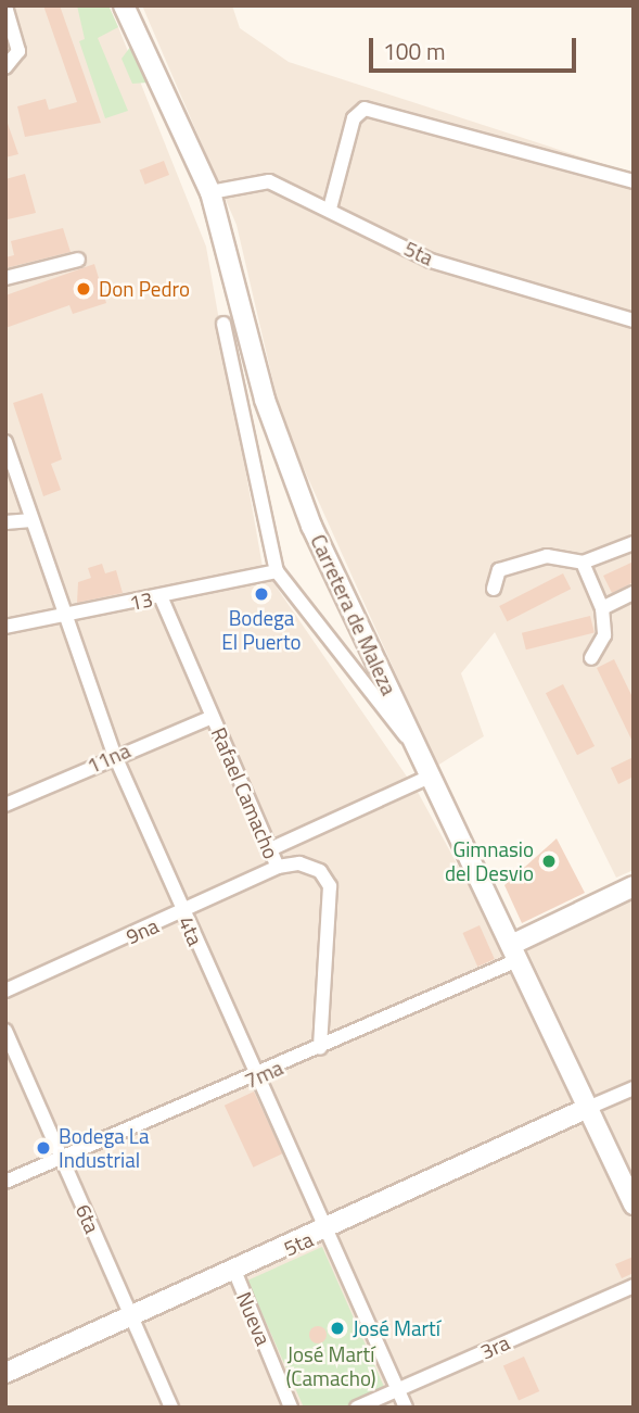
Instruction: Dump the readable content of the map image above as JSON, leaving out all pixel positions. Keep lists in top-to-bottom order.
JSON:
{
  "streets": {
    "main road": ["5ta", "Carretera de Maleza"],
    "street": [
      "13",
      "11na",
      "Rafael Camacho",
      "9na",
      "4ta",
      "7ma",
      "6ta",
      "Nueva",
      "3ra"
    ]
  },
  "crossings": [
    ["5ta", "Carretera de Maleza"],
    ["5ta", "4ta"],
    ["5ta", "6ta"],
    ["5ta", "Nueva"],
    ["13", "Rafael Camacho"],
    ["13", "4ta"],
    ["Carretera de Maleza", "7ma"],
    ["11na", "Rafael Camacho"],
    ["11na", "4ta"],
    ["Rafael Camacho", "9na"],
    ["Rafael Camacho", "7ma"],
    ["9na", "4ta"],
    ["4ta", "7ma"],
    ["4ta", "3ra"],
    ["7ma", "6ta"]
  ],
  "parks": ["José Martí (Camacho)"],
  "places": [
    "Don Pedro",
    "Bodega El Puerto",
    "Gimnasio del Desvio",
    "Bodega La Industrial",
    "José Martí"
  ],
  "scale_bar": "100 m"
}
